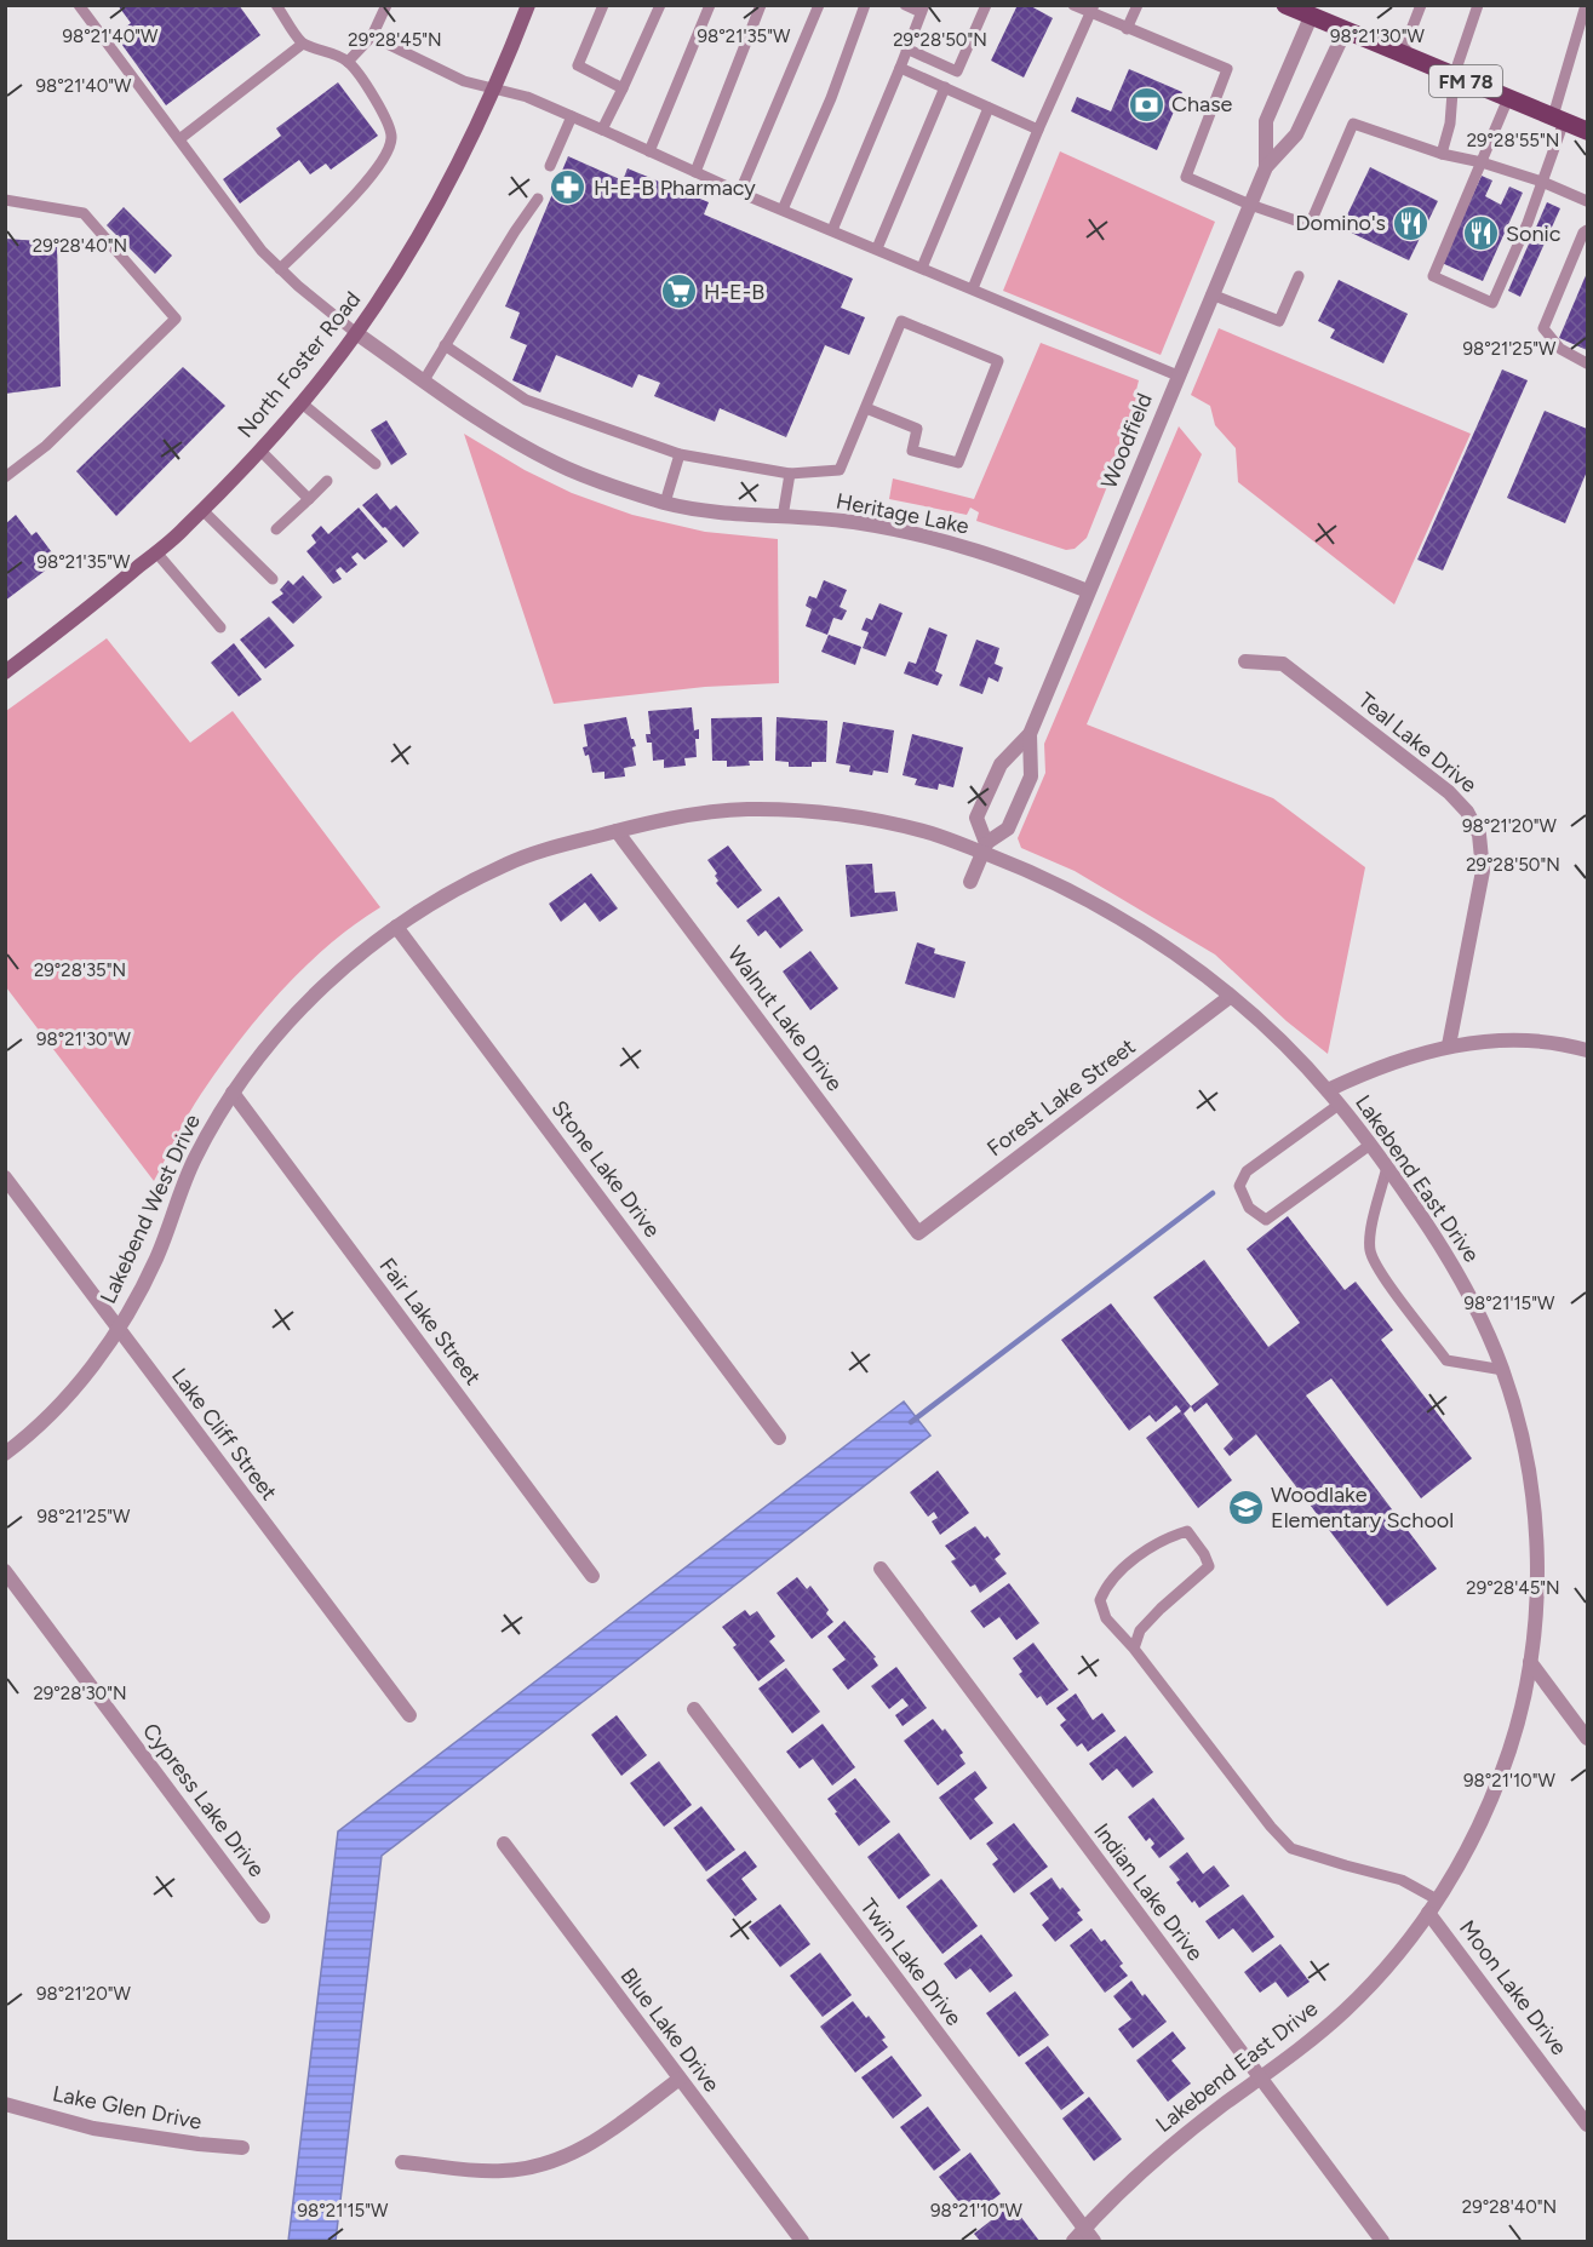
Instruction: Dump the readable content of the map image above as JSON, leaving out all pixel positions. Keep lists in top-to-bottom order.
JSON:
{
  "streets": {
    "main road": ["FM 78", "North Foster Road"],
    "street": [
      "Woodfield",
      "Heritage Lake",
      "Teal Lake Drive",
      "Walnut Lake Drive",
      "Forest Lake Street",
      "Stone Lake Drive",
      "Lakebend East Drive",
      "Lakebend West Drive",
      "Fair Lake Street",
      "Lake Cliff Street",
      "Cypress Lake Drive",
      "Indian Lake Drive",
      "Twin Lake Drive",
      "Moon Lake Drive",
      "Blue Lake Drive",
      "Lake Glen Drive"
    ]
  },
  "crossings": [
    ["FM 78", "Woodfield"],
    ["North Foster Road", "Heritage Lake"],
    ["Woodfield", "Heritage Lake"],
    ["Woodfield", "Lakebend West Drive"],
    ["Walnut Lake Drive", "Forest Lake Street"],
    ["Walnut Lake Drive", "Lakebend West Drive"],
    ["Forest Lake Street", "Lakebend East Drive"],
    ["Forest Lake Street", "Lakebend West Drive"],
    ["Stone Lake Drive", "Lakebend West Drive"],
    ["Lakebend East Drive", "Lakebend West Drive"],
    ["Lakebend East Drive", "Indian Lake Drive"],
    ["Lakebend East Drive", "Twin Lake Drive"],
    ["Lakebend East Drive", "Moon Lake Drive"],
    ["Lakebend West Drive", "Fair Lake Street"],
    ["Lakebend West Drive", "Lake Cliff Street"]
  ],
  "places": {
    "bank": ["Chase"],
    "pharmacy": ["H-E-B Pharmacy"],
    "restaurant": ["Domino's", "Sonic"],
    "supermarket": ["H-E-B"],
    "school or university": ["Woodlake Elementary School"]
  },
  "coordinates": [
    "98°21'40\"W",
    "98°21'35\"W",
    "98°21'30\"W",
    "29°28'45\"N",
    "29°28'50\"N",
    "29°28'55\"N",
    "29°28'40\"N",
    "98°21'25\"W",
    "98°21'20\"W",
    "29°28'35\"N",
    "98°21'15\"W",
    "29°28'30\"N",
    "98°21'10\"W"
  ]
}
